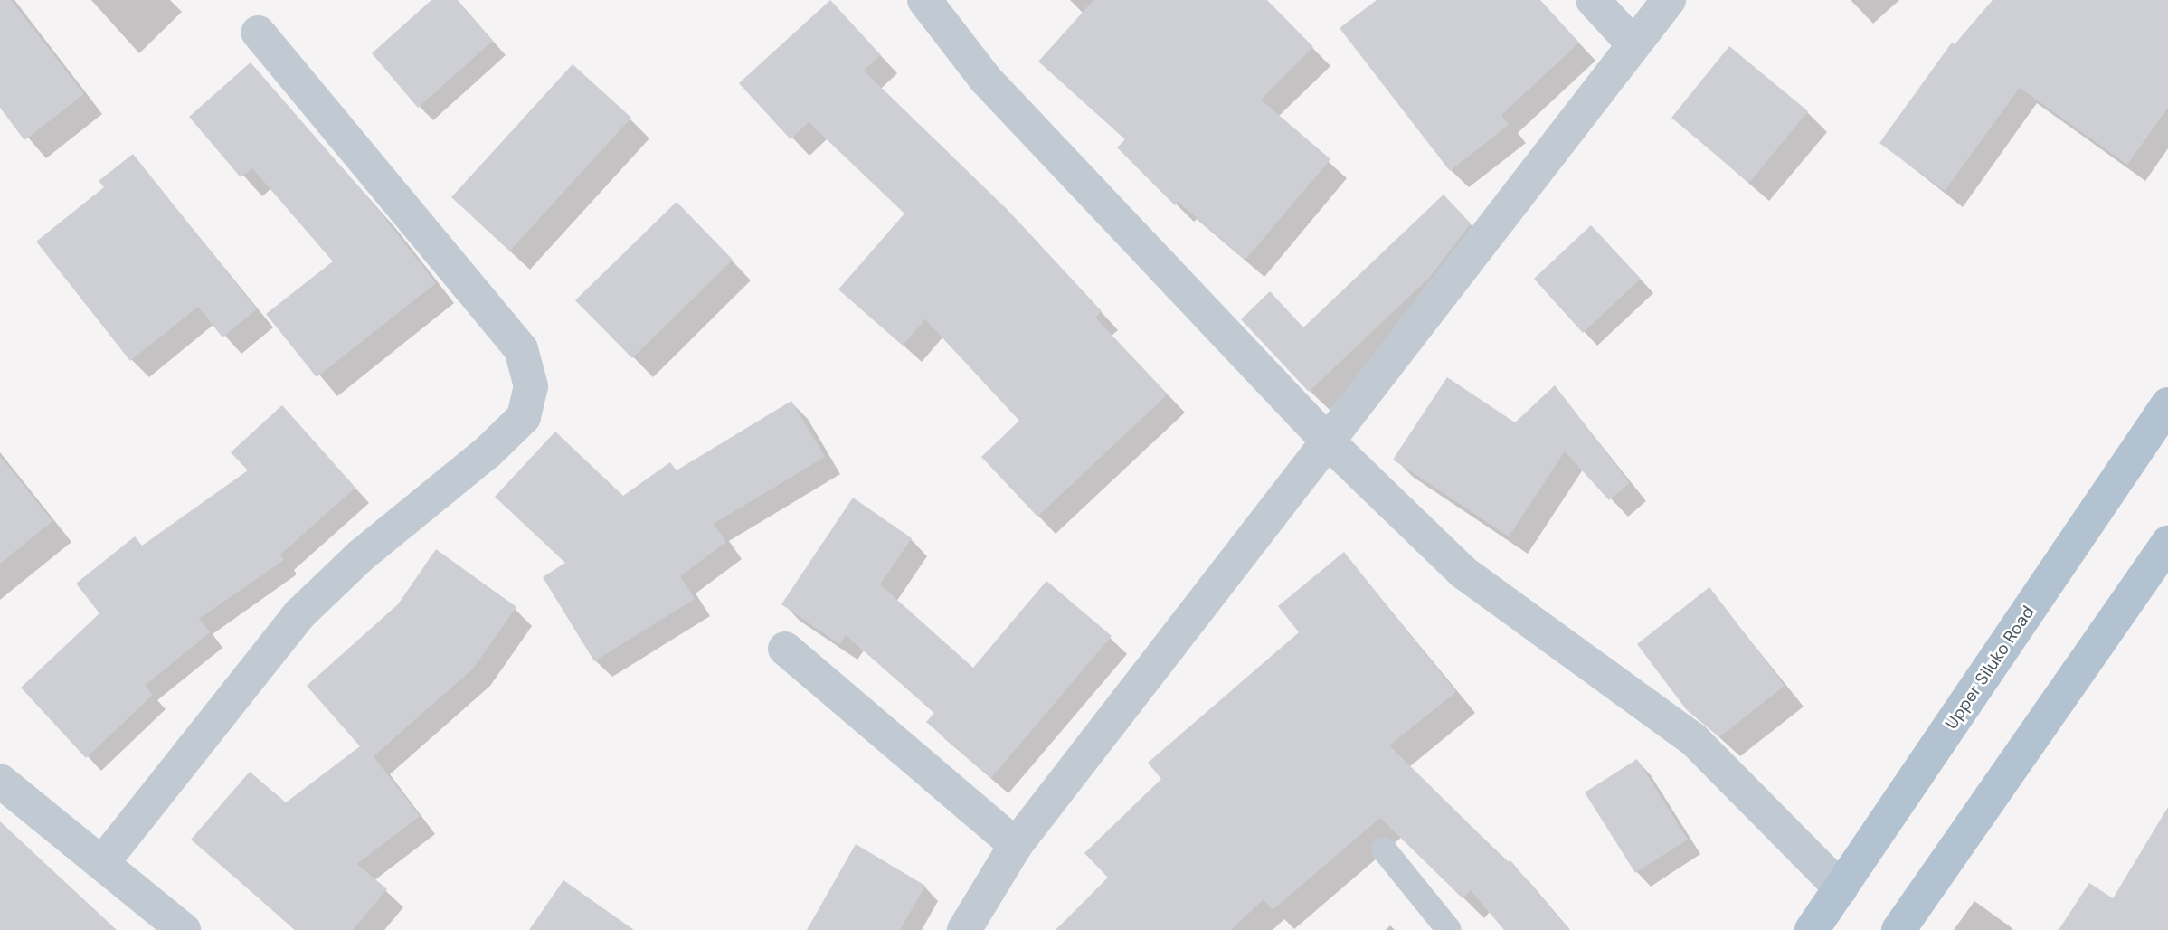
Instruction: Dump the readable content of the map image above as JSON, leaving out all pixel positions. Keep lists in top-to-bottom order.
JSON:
{
  "streets": {
    "main road": ["Upper Siluko Road"]
  }
}
